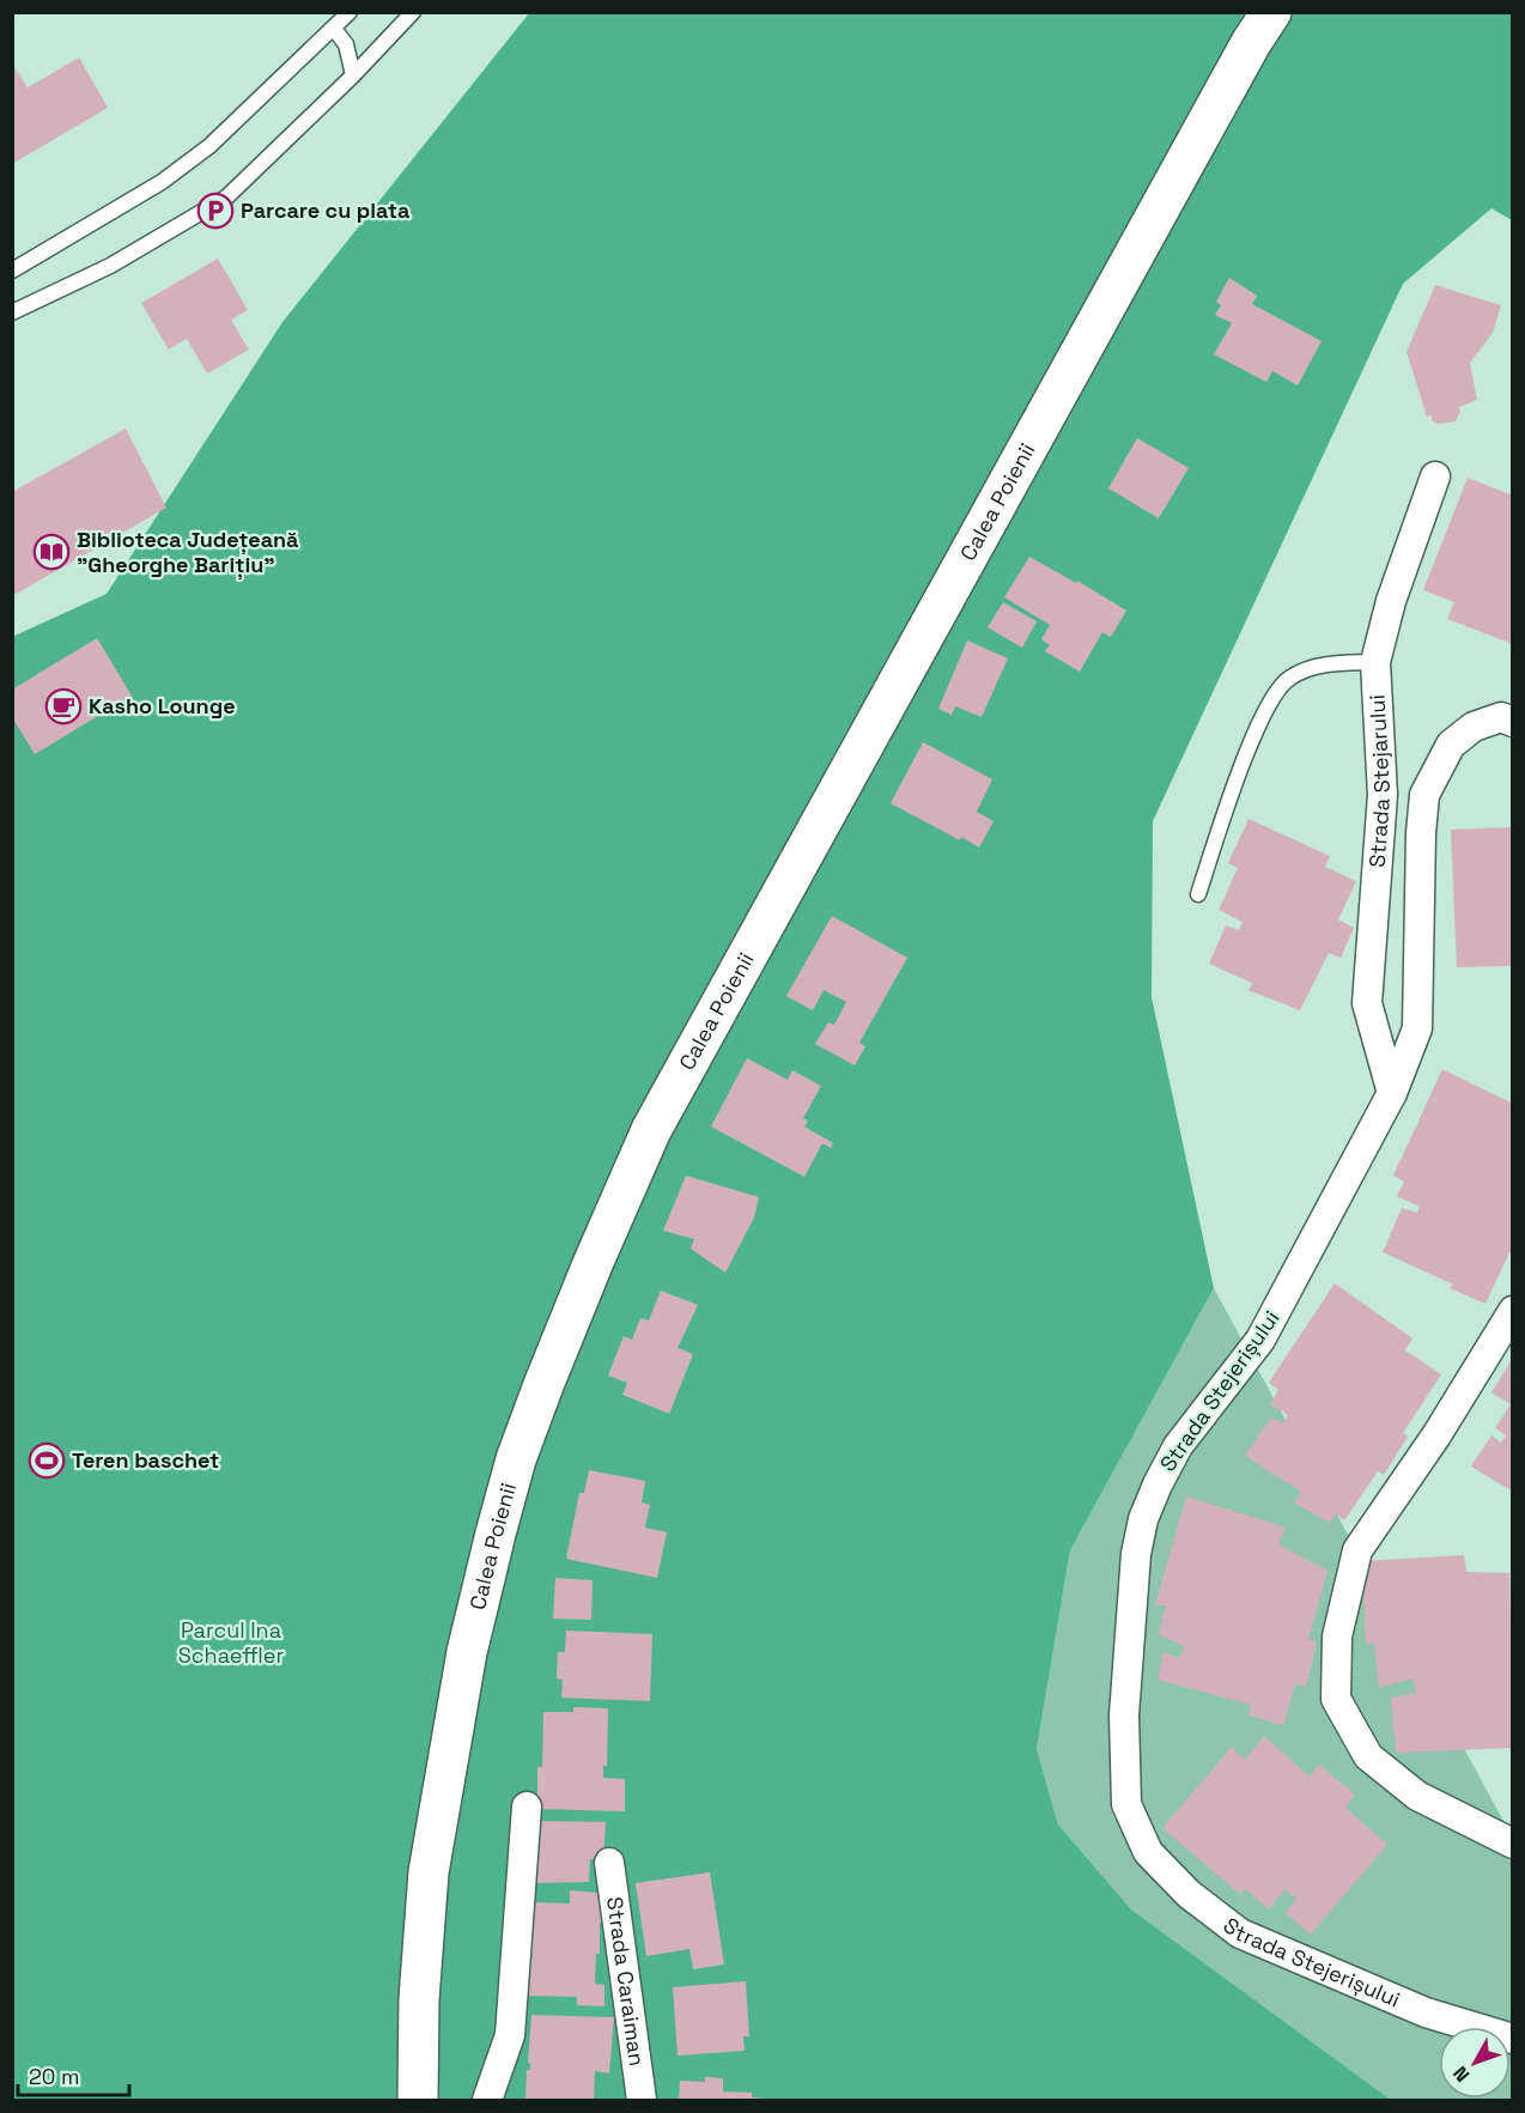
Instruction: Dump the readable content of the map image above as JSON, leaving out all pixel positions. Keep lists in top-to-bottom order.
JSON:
{
  "streets": {
    "main road": ["Calea Poienii"],
    "street": ["Strada Stejarului", "Strada Stejerișului", "Strada Caraiman"]
  },
  "crossings": [
    ["Strada Stejarului", "Strada Stejerișului"]
  ],
  "parks": ["Parcul Ina Schaeffler"],
  "places": {
    "parking": ["Parcare cu plata"],
    "library": ["Biblioteca Județeană \"Gheorghe Barițiu\""],
    "cafe": ["Kasho Lounge"],
    "sports": ["Teren baschet"]
  },
  "scale_bar": "20 m",
  "north": "bottom left"
}
